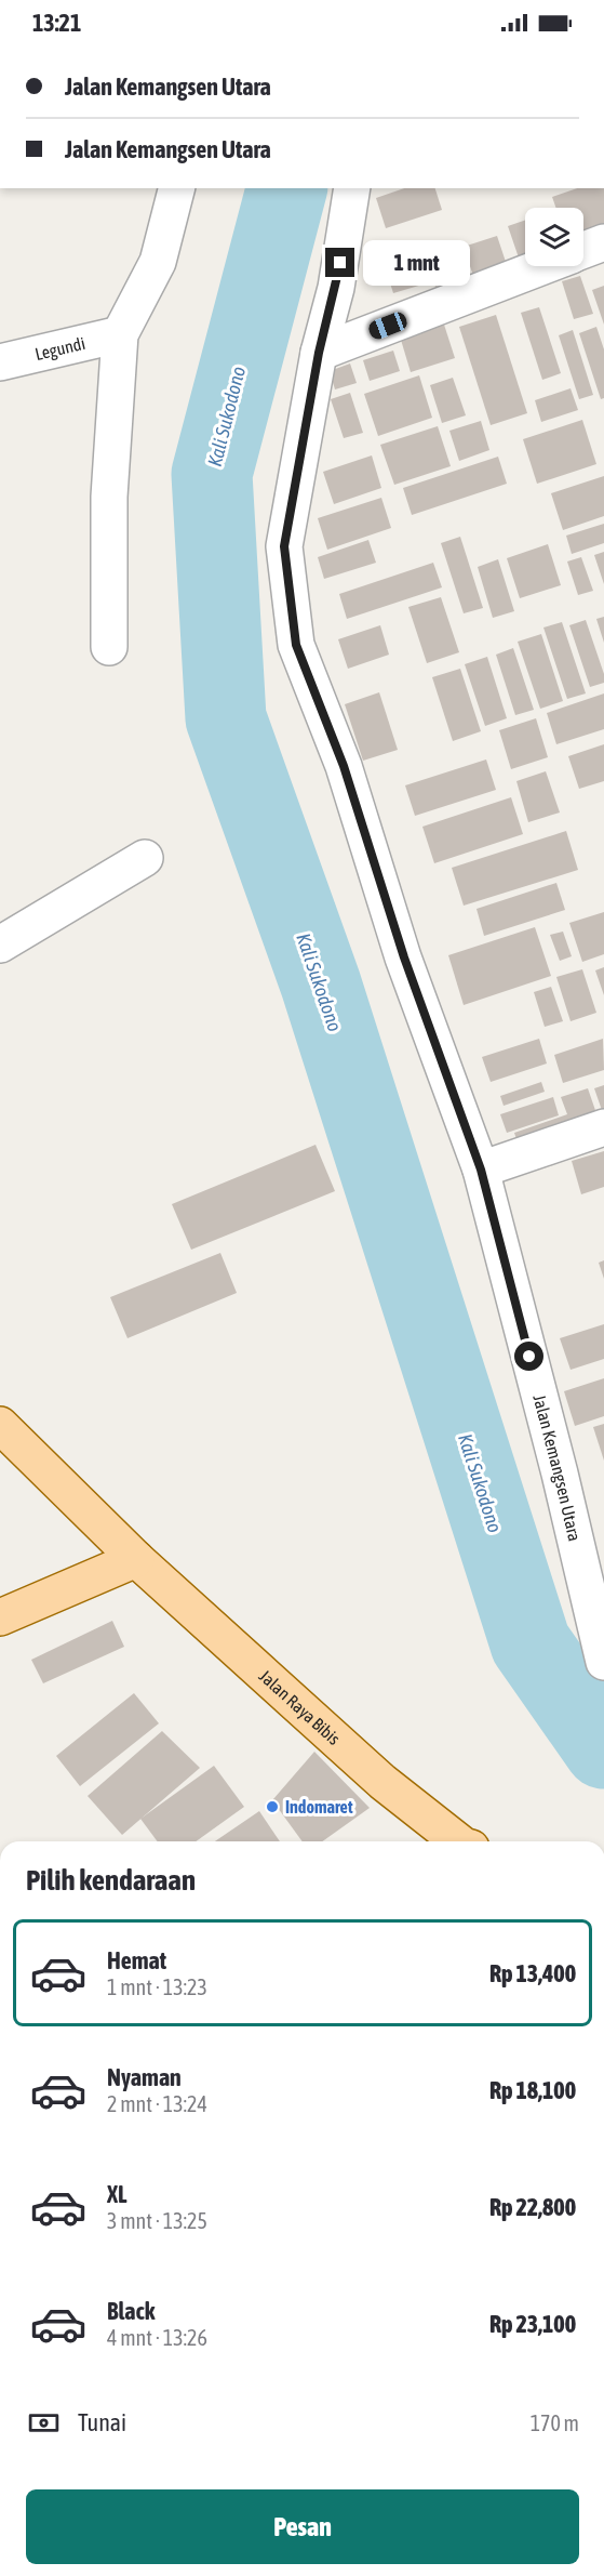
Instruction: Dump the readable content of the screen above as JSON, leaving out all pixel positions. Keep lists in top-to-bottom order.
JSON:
{
  "streets": {
    "main road": ["Jalan Raya Bibis"],
    "street": ["Legundi", "Jalan Kemangsen Utara"]
  },
  "water": ["Kali Sukodono"],
  "places": ["Indomaret"],
  "page": {
    "status": "13:21",
    "banner": ["Jalan Kemangsen Utara", "Jalan Kemangsen Utara"],
    "bubble": "1 mnt",
    "heading": "Pilih kendaraan",
    "list": [
      {
        "name": "Hemat",
        "note": "1 mnt · 13:23",
        "value": "Rp 13,400"
      },
      {
        "name": "Nyaman",
        "note": "2 mnt · 13:24",
        "value": "Rp 18,100"
      },
      {
        "name": "XL",
        "note": "3 mnt · 13:25",
        "value": "Rp 22,800"
      },
      {
        "name": "Black",
        "note": "4 mnt · 13:26",
        "value": "Rp 23,100"
      }
    ],
    "pay": ["Tunai", "170 m"],
    "buttons": "Pesan"
  }
}
